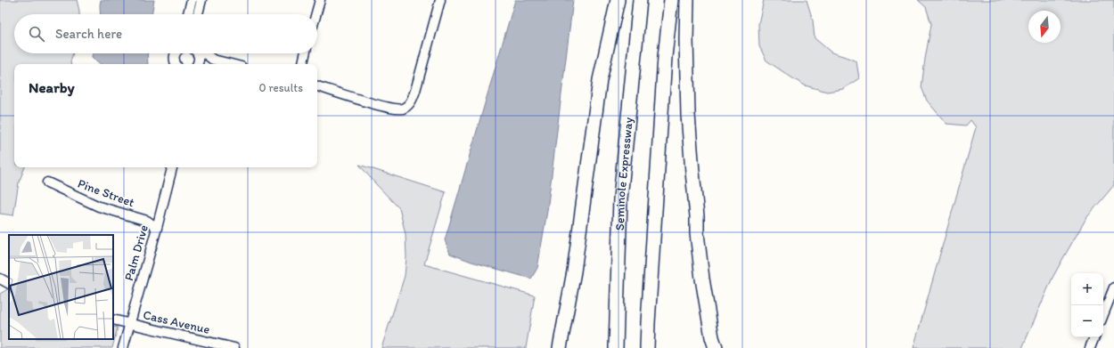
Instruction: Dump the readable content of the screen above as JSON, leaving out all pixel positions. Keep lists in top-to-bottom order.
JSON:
{
  "streets": {
    "highway": ["Seminole Expressway"],
    "street": ["Pine Street", "Palm Drive", "Cass Avenue"]
  },
  "crossings": [
    ["Pine Street", "Palm Drive"],
    ["Palm Drive", "Cass Avenue"]
  ],
  "north": "bottom",
  "page": {
    "search": "Search here",
    "heading": ["Nearby", "0 results"],
    "map_buttons": ["+", "−"]
  }
}
